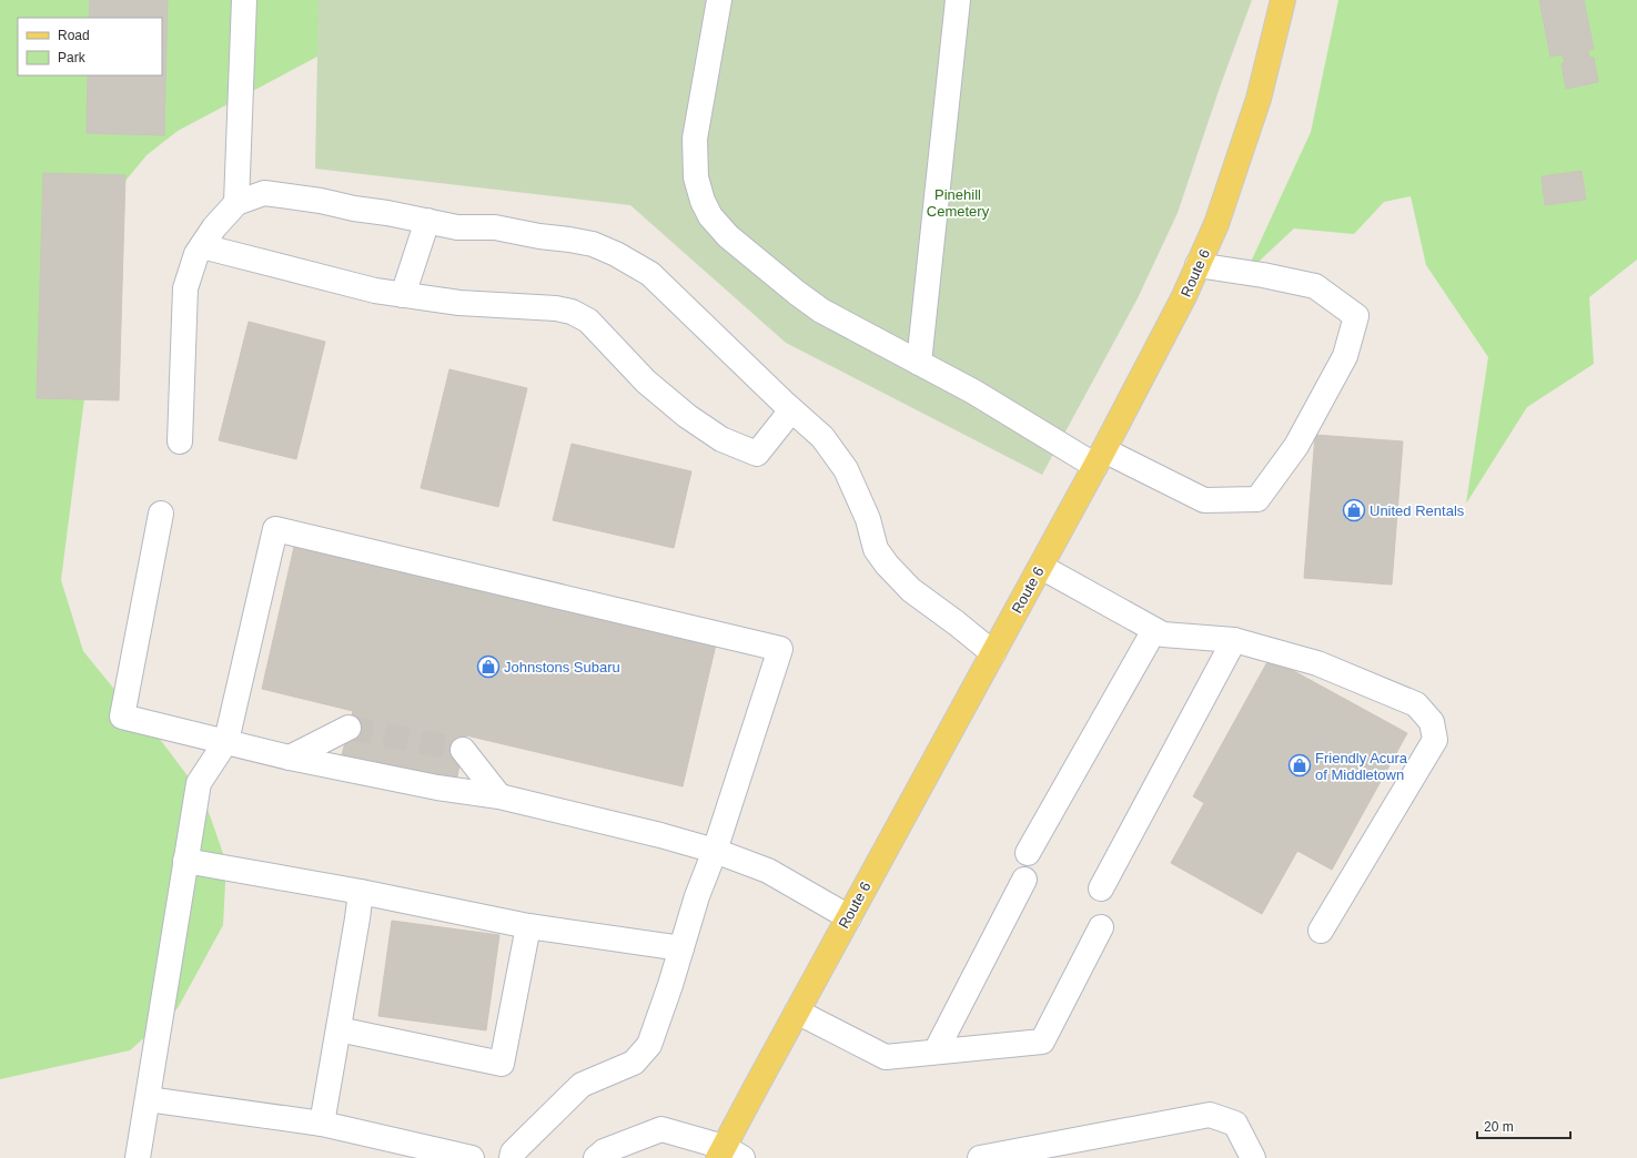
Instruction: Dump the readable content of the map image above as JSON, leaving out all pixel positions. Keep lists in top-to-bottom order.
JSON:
{
  "streets": {
    "main road": ["Route 6"]
  },
  "parks": ["Pinehill Cemetery"],
  "places": {
    "shop": ["United Rentals", "Johnstons Subaru", "Friendly Acura of Middletown"]
  },
  "legend": ["Road", "Park"],
  "scale_bar": "20 m"
}
